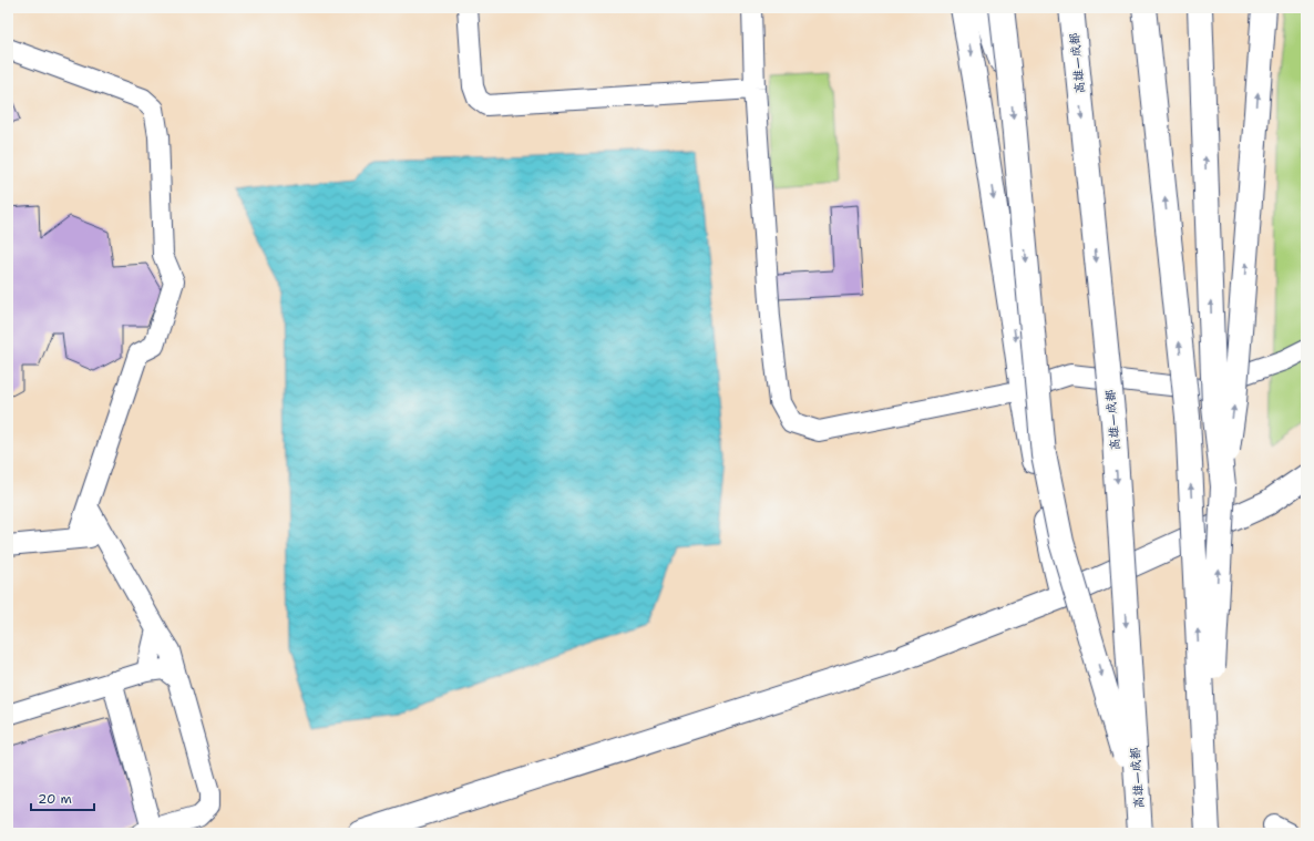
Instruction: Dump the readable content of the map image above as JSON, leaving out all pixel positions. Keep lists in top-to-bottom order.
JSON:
{
  "streets": {
    "main road": ["高雄—成都"]
  },
  "scale_bar": "20 m"
}
